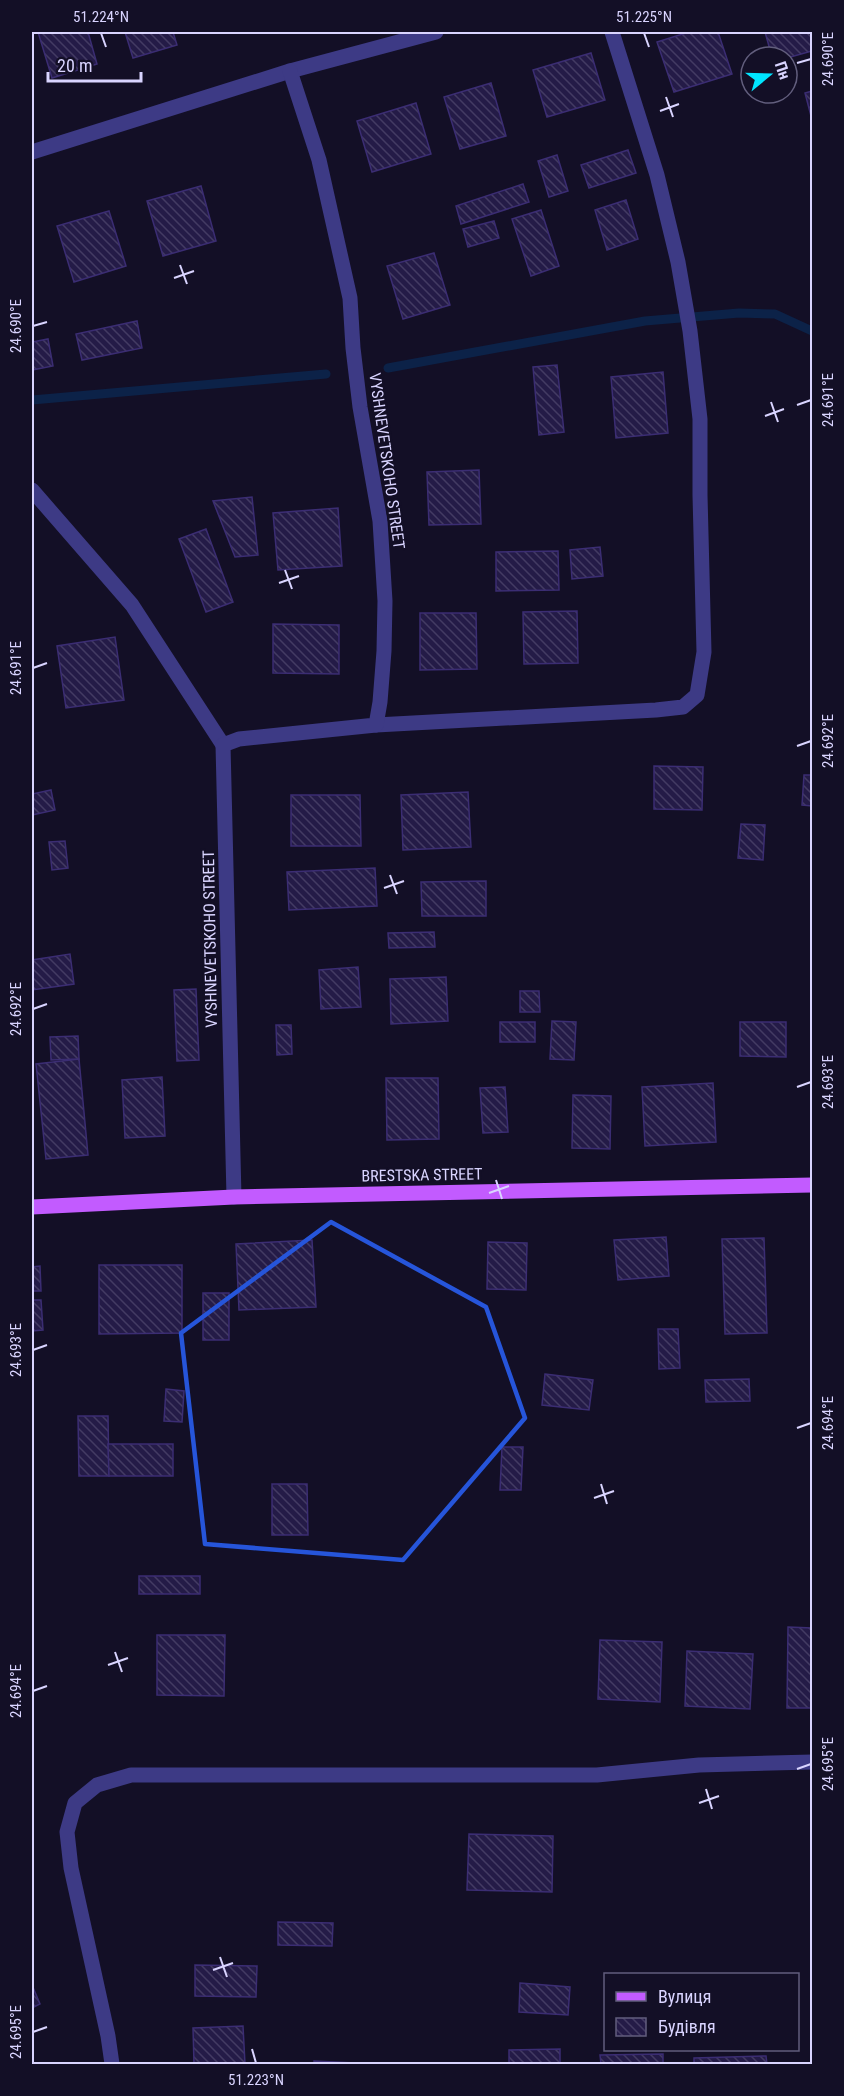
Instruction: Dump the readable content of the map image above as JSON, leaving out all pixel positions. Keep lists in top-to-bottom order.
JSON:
{
  "streets": {
    "main road": ["BRESTSKA STREET"],
    "street": ["VYSHNEVETSKOHO STREET"]
  },
  "crossings": [
    ["VYSHNEVETSKOHO STREET", "BRESTSKA STREET"]
  ],
  "legend": ["Вулиця", "Будівля"],
  "scale_bar": "20 m",
  "north": "right",
  "coordinates": [
    "51.224°N",
    "51.225°N",
    "24.690°E",
    "24.691°E",
    "24.692°E",
    "24.693°E",
    "24.694°E",
    "24.695°E",
    "51.223°N"
  ]
}
